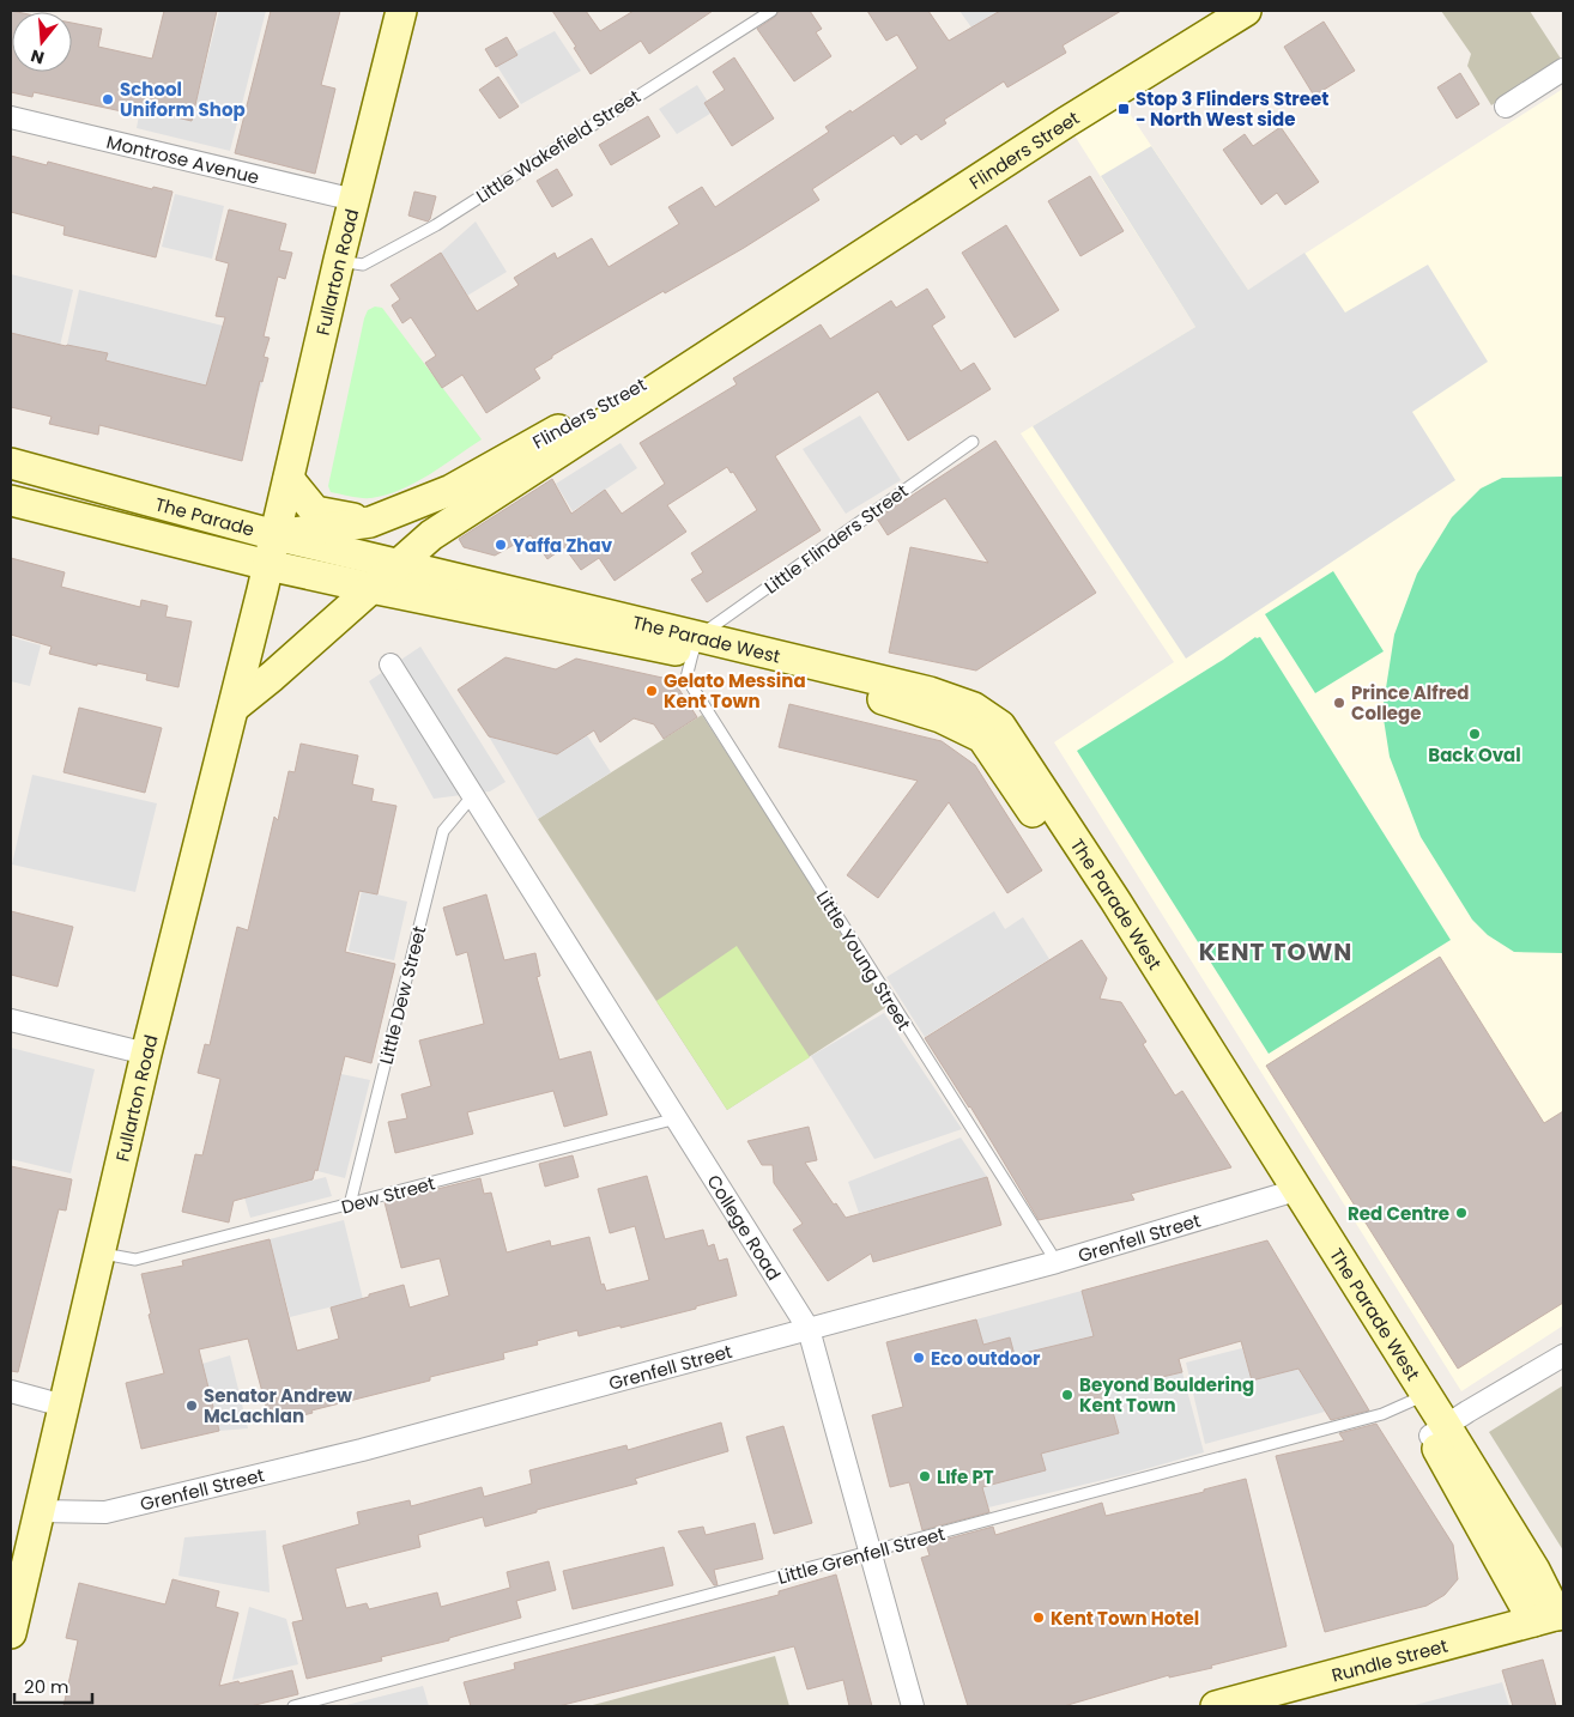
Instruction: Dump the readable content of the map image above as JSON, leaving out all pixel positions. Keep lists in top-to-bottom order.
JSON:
{
  "streets": {
    "main road": [
      "Flinders Street",
      "Fullarton Road",
      "The Parade",
      "The Parade West",
      "Rundle Street"
    ],
    "street": ["Montrose Avenue", "College Road", "Grenfell Street"],
    "lane": [
      "Little Wakefield Street",
      "Little Flinders Street",
      "Little Young Street",
      "Little Dew Street",
      "Dew Street",
      "Little Grenfell Street"
    ]
  },
  "crossings": [
    ["Little Wakefield Street", "Fullarton Road"],
    ["Flinders Street", "Fullarton Road"],
    ["Flinders Street", "The Parade"],
    ["Flinders Street", "The Parade West"],
    ["Montrose Avenue", "Fullarton Road"],
    ["Fullarton Road", "The Parade"],
    ["Fullarton Road", "Dew Street"],
    ["Fullarton Road", "Grenfell Street"],
    ["The Parade", "The Parade West"],
    ["Little Flinders Street", "The Parade West"],
    ["Little Flinders Street", "Little Young Street"],
    ["The Parade West", "Little Young Street"],
    ["The Parade West", "Grenfell Street"],
    ["The Parade West", "Little Grenfell Street"],
    ["The Parade West", "Rundle Street"],
    ["Little Young Street", "Grenfell Street"],
    ["Little Dew Street", "Dew Street"],
    ["Little Dew Street", "College Road"],
    ["Dew Street", "College Road"],
    ["College Road", "Grenfell Street"],
    ["College Road", "Little Grenfell Street"]
  ],
  "districts": ["KENT TOWN"],
  "places": {
    "other": [
      "School Uniform Shop",
      "Yaffa Zhav",
      "Gelato Messina Kent Town",
      "Prince Alfred College",
      "Back Oval",
      "Red Centre",
      "Eco outdoor",
      "Beyond Bouldering Kent Town",
      "Senator Andrew McLachlan",
      "LIfe PT",
      "Kent Town Hotel"
    ],
    "transit": ["Stop 3 Flinders Street - North West side"]
  },
  "scale_bar": "20 m",
  "north": "bottom"
}
